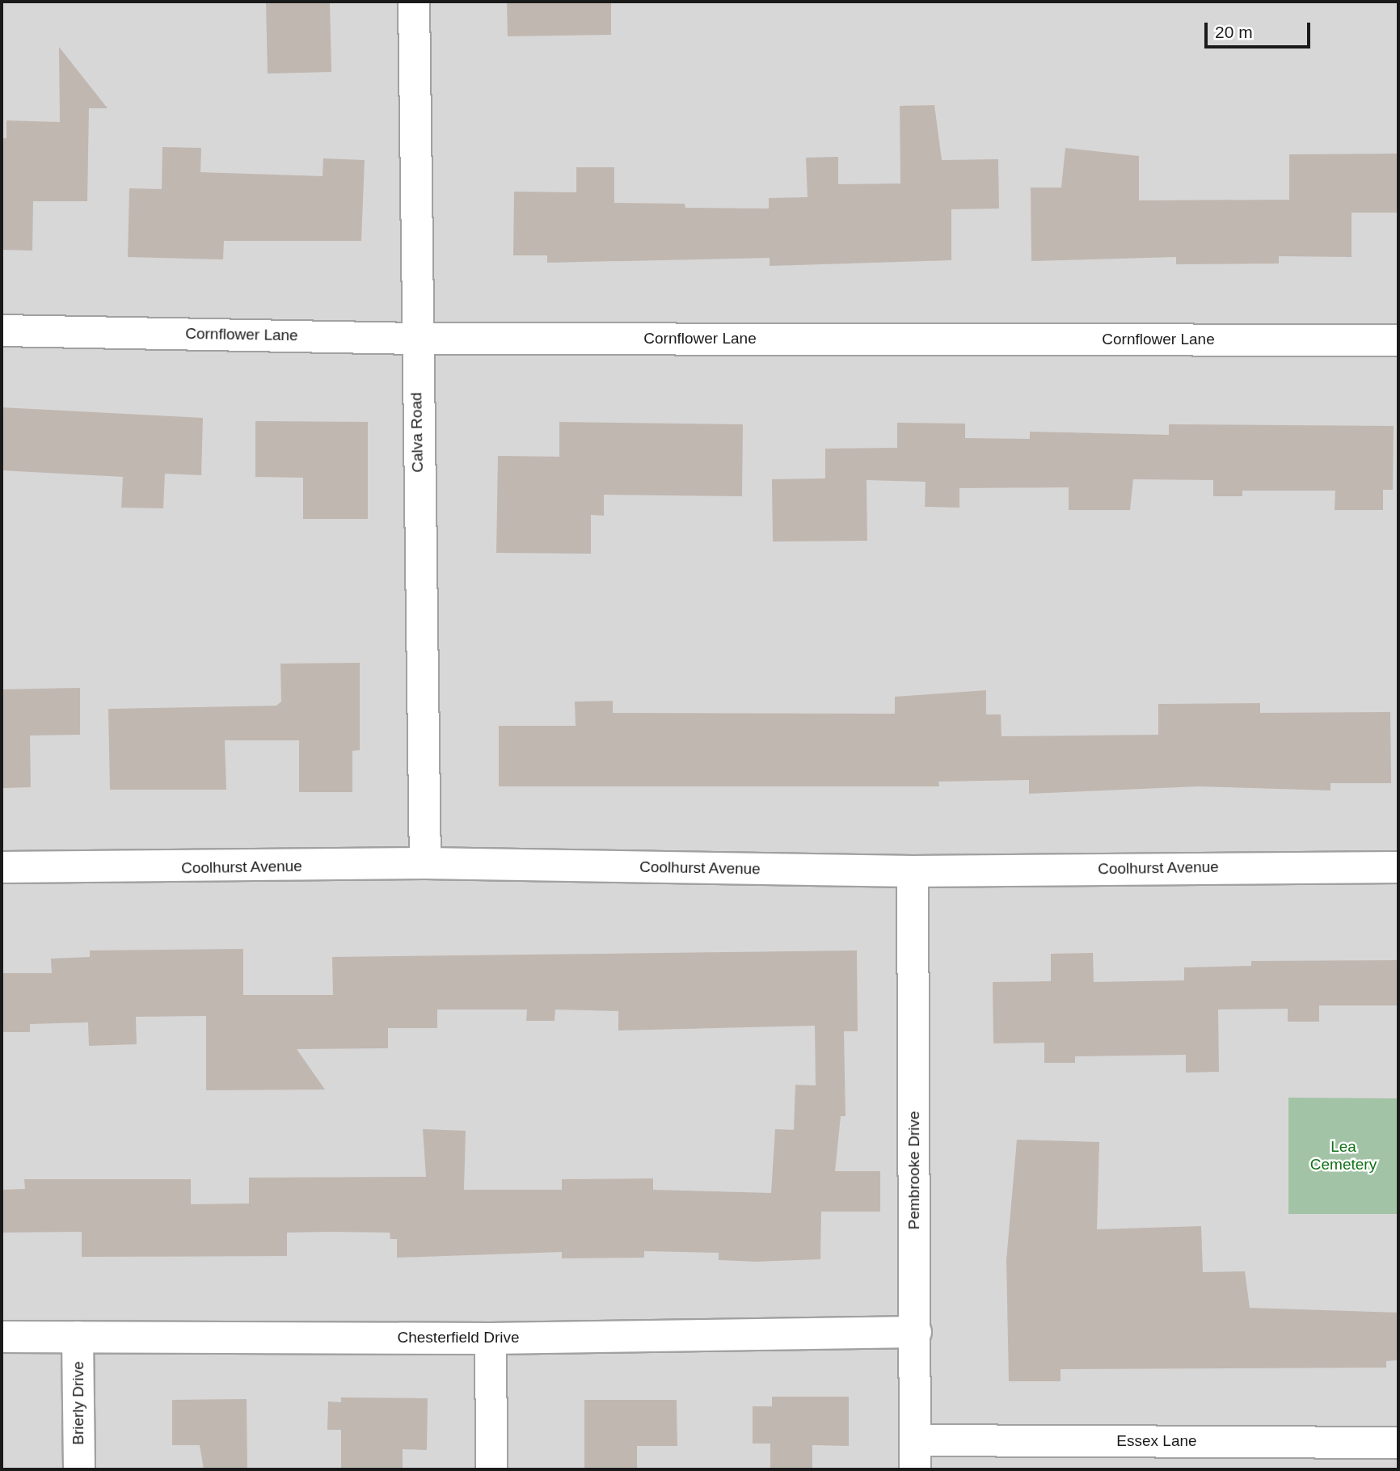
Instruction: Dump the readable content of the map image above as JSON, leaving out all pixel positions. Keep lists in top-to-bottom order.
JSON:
{
  "streets": {
    "street": [
      "Cornflower Lane",
      "Calva Road",
      "Coolhurst Avenue",
      "Pembrooke Drive",
      "Chesterfield Drive",
      "Brierly Drive",
      "Essex Lane"
    ]
  },
  "crossings": [
    ["Cornflower Lane", "Calva Road"],
    ["Calva Road", "Coolhurst Avenue"],
    ["Coolhurst Avenue", "Pembrooke Drive"],
    ["Pembrooke Drive", "Chesterfield Drive"],
    ["Pembrooke Drive", "Essex Lane"],
    ["Chesterfield Drive", "Brierly Drive"]
  ],
  "parks": ["Lea Cemetery"],
  "scale_bar": "20 m"
}
